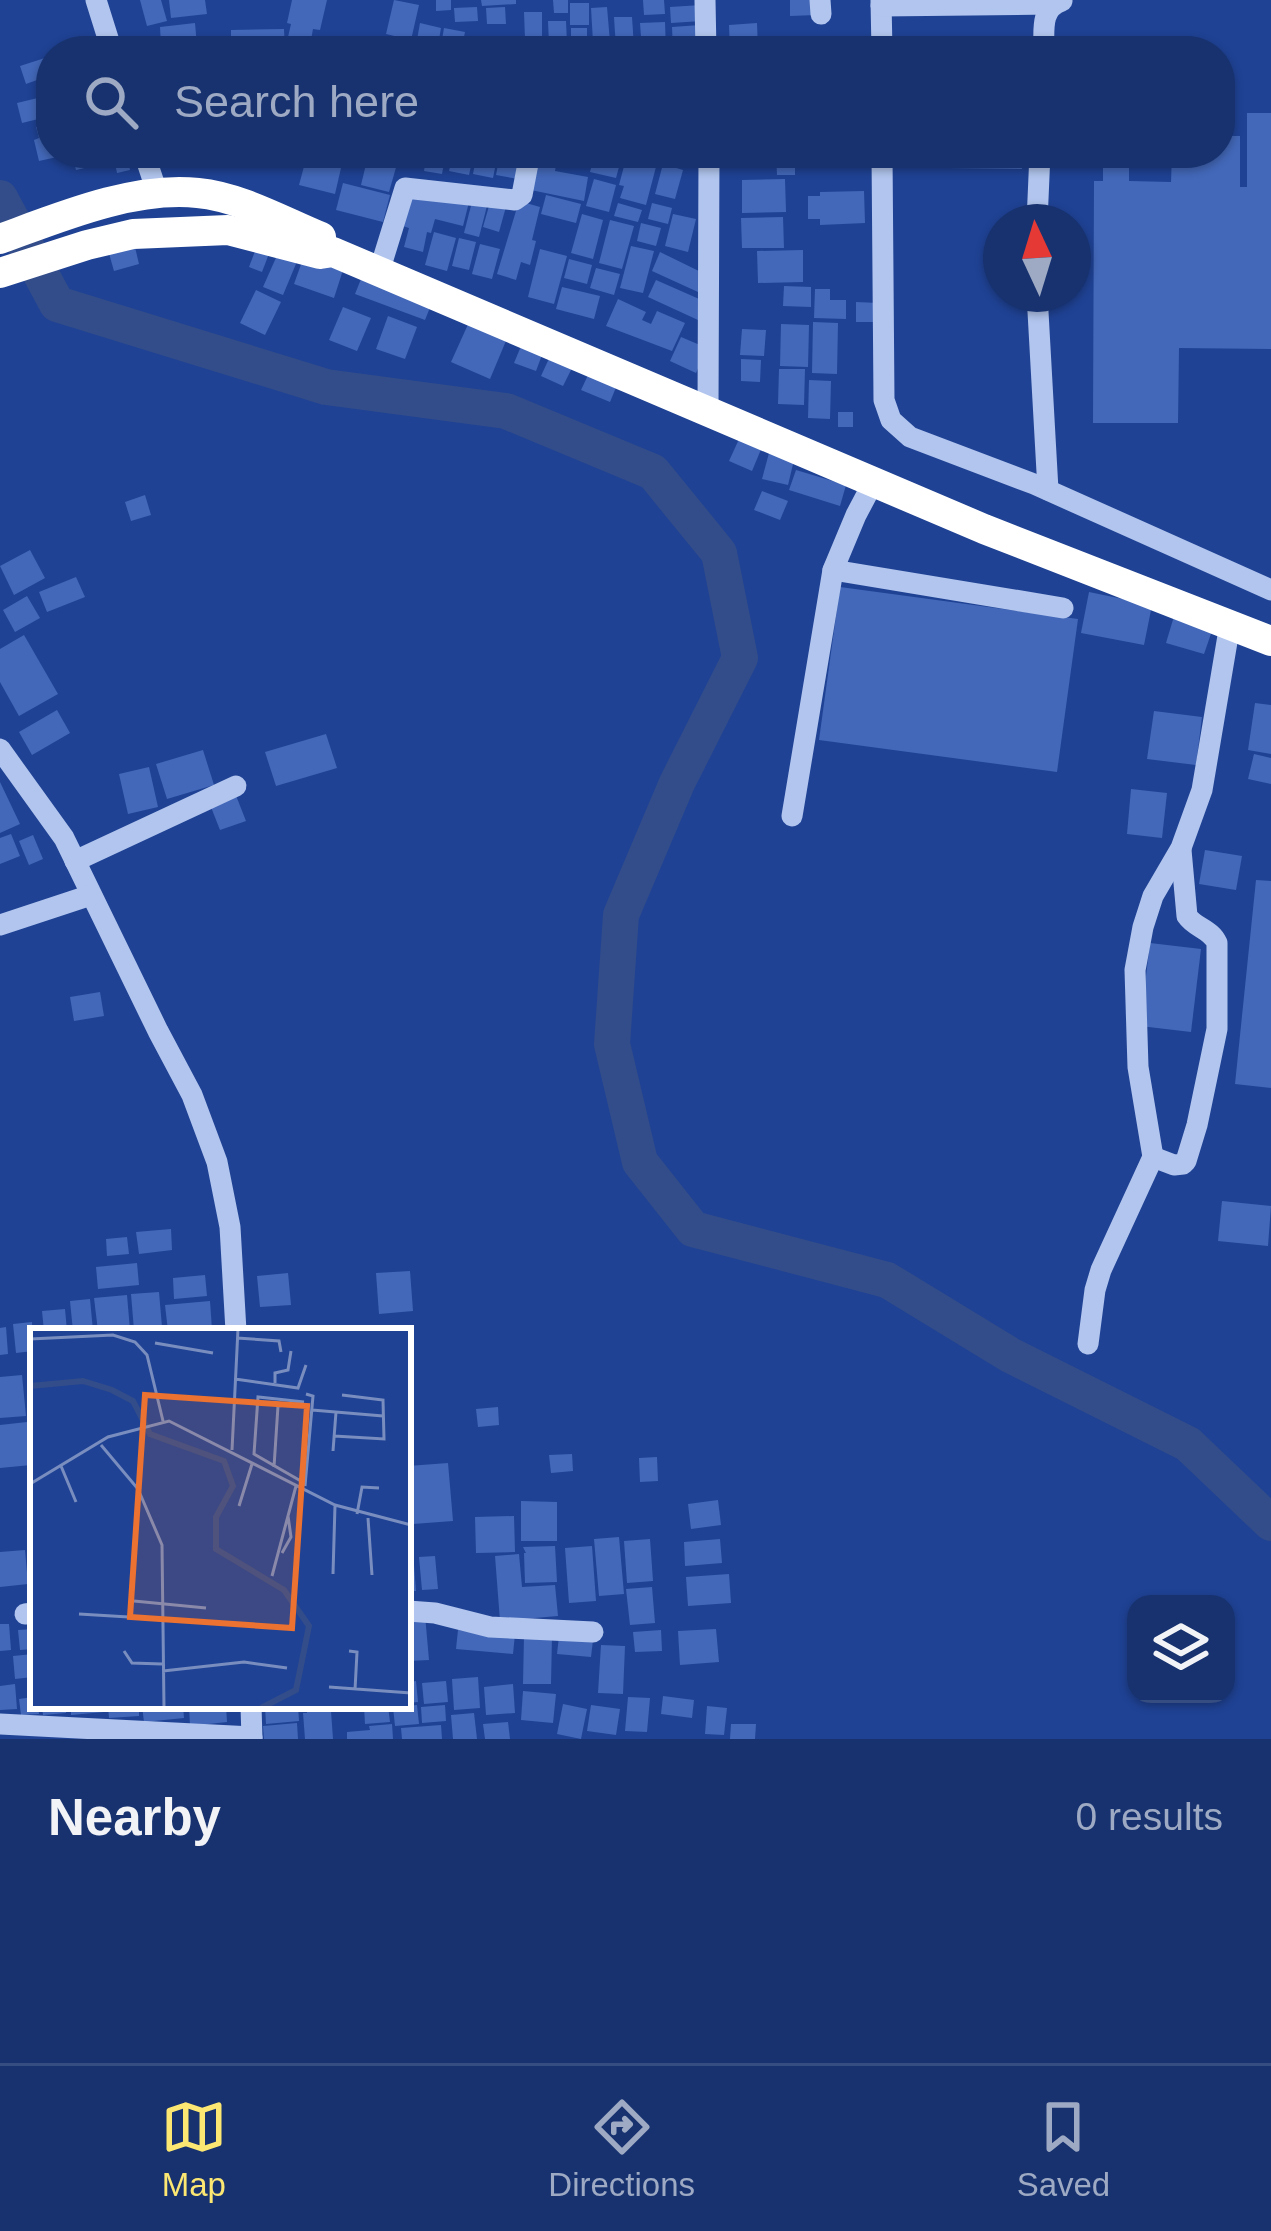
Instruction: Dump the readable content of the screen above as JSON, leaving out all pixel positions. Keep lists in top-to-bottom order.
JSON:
{
  "north": "top",
  "page": {
    "search": "Search here",
    "heading": ["Nearby", "0 results"],
    "nav": ["Map", "Directions", "Saved"]
  }
}
